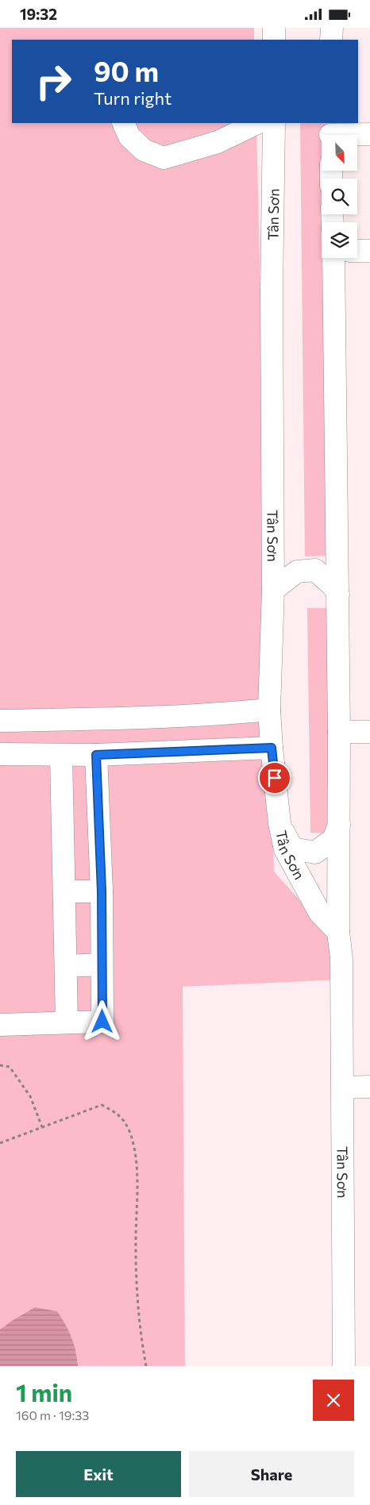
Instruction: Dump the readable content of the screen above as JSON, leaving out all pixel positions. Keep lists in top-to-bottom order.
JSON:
{
  "streets": {
    "street": ["Tân Sơn"]
  },
  "north": "bottom right",
  "page": {
    "status": "19:32",
    "turn": ["90 m", "Turn right"],
    "heading": ["1 min", "160 m · 19:33"],
    "buttons": ["Exit", "Share"]
  }
}
